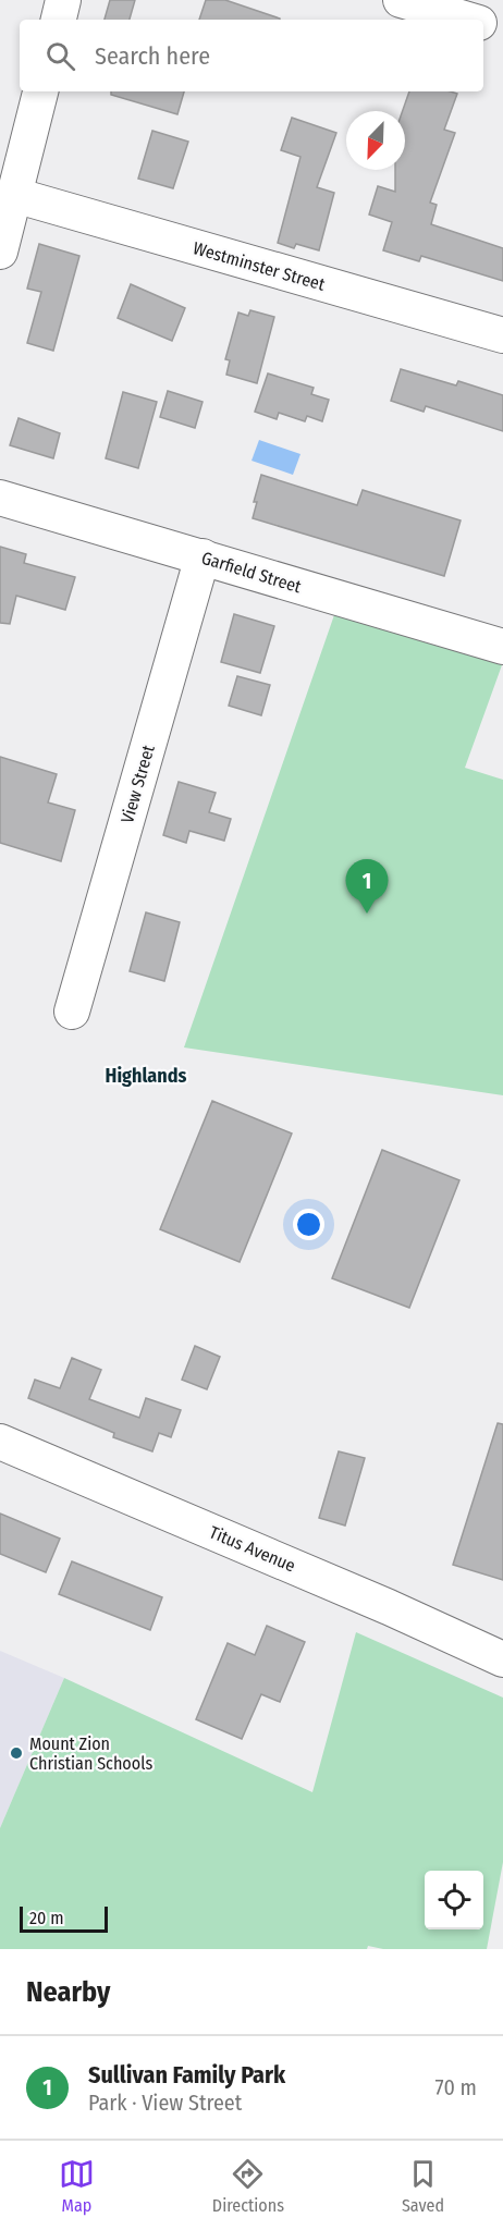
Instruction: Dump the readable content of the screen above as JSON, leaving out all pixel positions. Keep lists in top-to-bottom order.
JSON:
{
  "streets": {
    "street": [
      "Westminster Street",
      "Garfield Street",
      "View Street",
      "Titus Avenue"
    ]
  },
  "crossings": [
    ["Garfield Street", "View Street"]
  ],
  "districts": ["Highlands"],
  "places": ["Mount Zion Christian Schools"],
  "scale_bar": "20 m",
  "north": "bottom left",
  "page": {
    "search": "Search here",
    "pins": "1",
    "scale": "20 m",
    "heading": "Nearby",
    "list": [
      {
        "mark": "1",
        "name": "Sullivan Family Park",
        "note": "Park · View Street",
        "value": "70 m"
      }
    ],
    "nav": ["Map", "Directions", "Saved"]
  }
}
